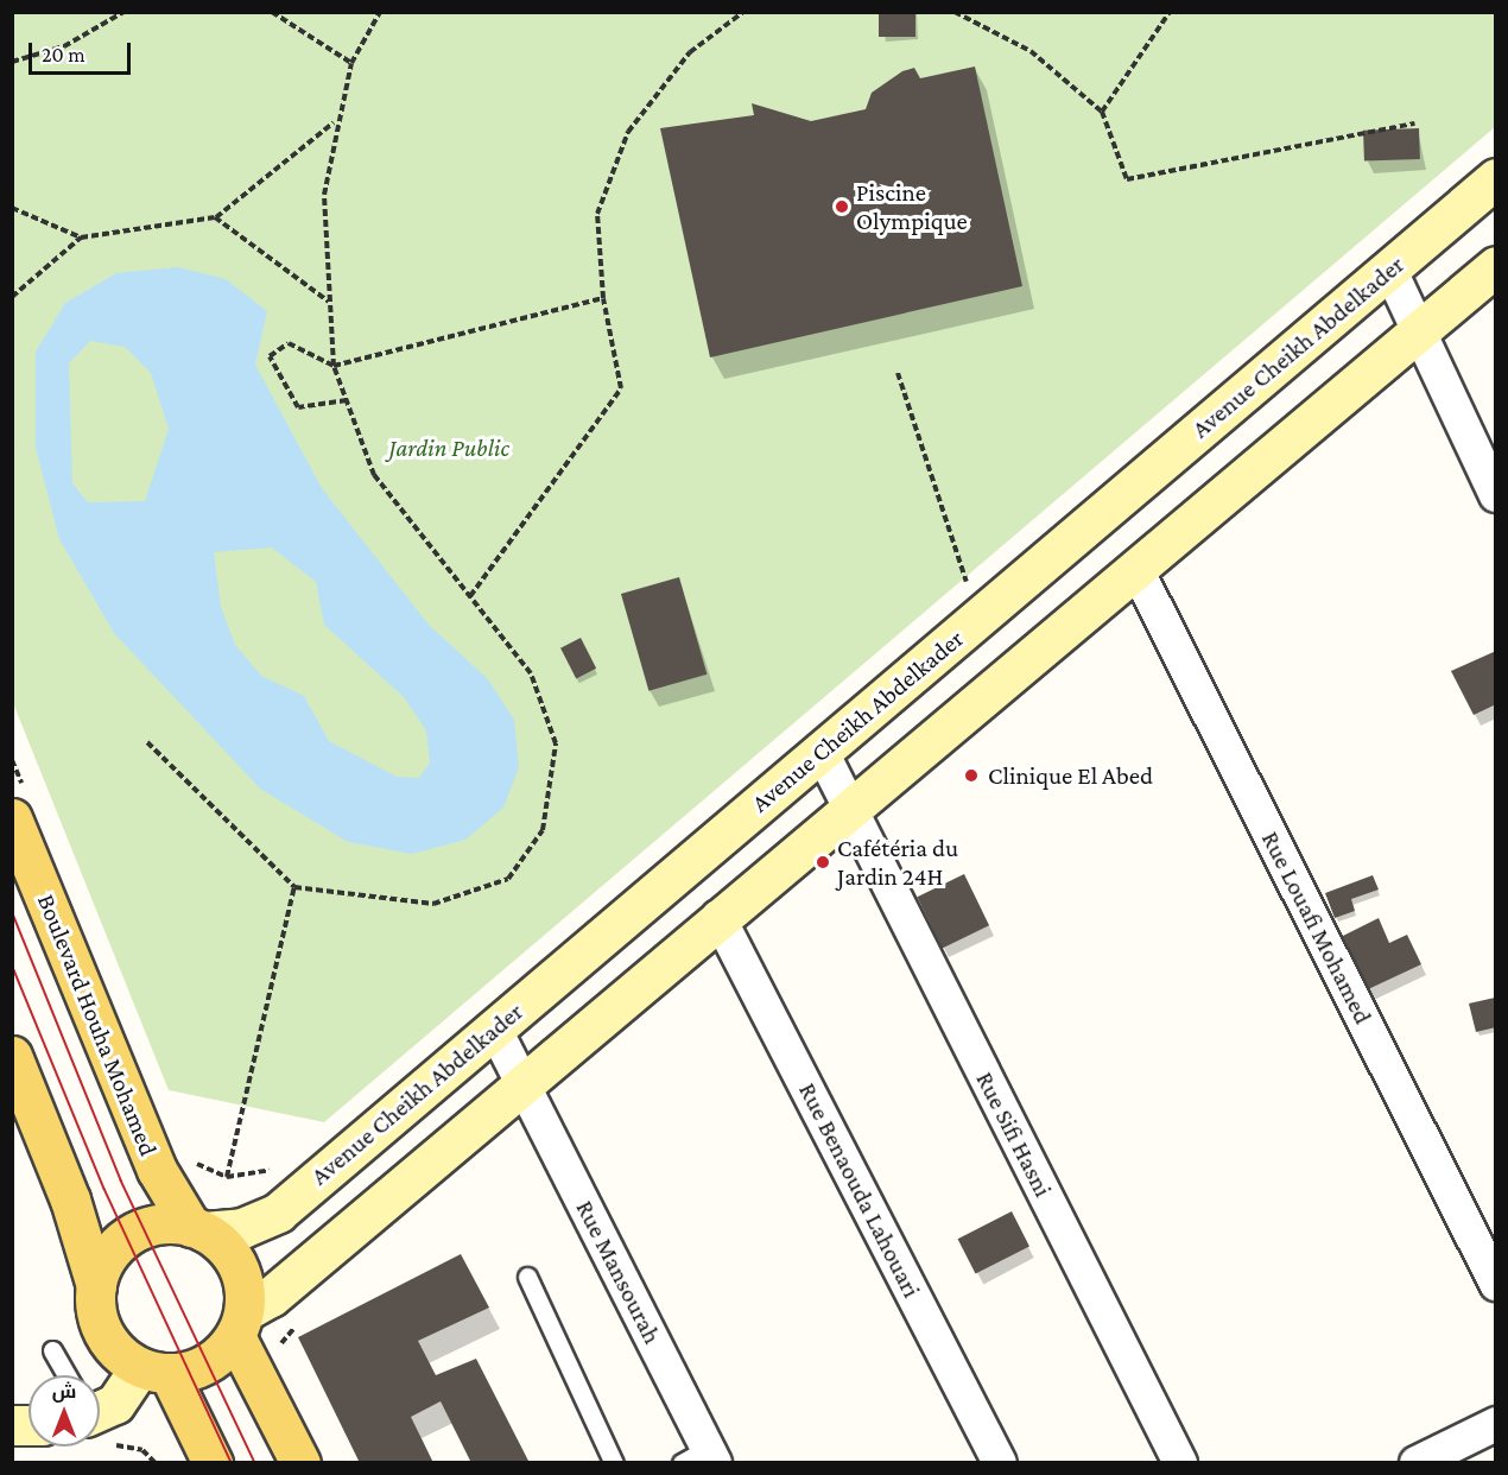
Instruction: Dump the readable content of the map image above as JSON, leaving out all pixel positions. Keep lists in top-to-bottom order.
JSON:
{
  "streets": {
    "main road": ["Avenue Cheikh Abdelkader", "Boulevard Houha Mohamed"],
    "street": [
      "Rue Louafi Mohamed",
      "Rue Sifi Hasni",
      "Rue Benaouda Lahouari",
      "Rue Mansourah"
    ]
  },
  "crossings": [
    ["Avenue Cheikh Abdelkader", "Boulevard Houha Mohamed"],
    ["Avenue Cheikh Abdelkader", "Rue Sifi Hasni"],
    ["Avenue Cheikh Abdelkader", "Rue Mansourah"]
  ],
  "parks": ["Jardin Public"],
  "places": ["Piscine Olympique", "Clinique El Abed", "Cafétéria du Jardin 24H"],
  "scale_bar": "20 m",
  "north": "top"
}
